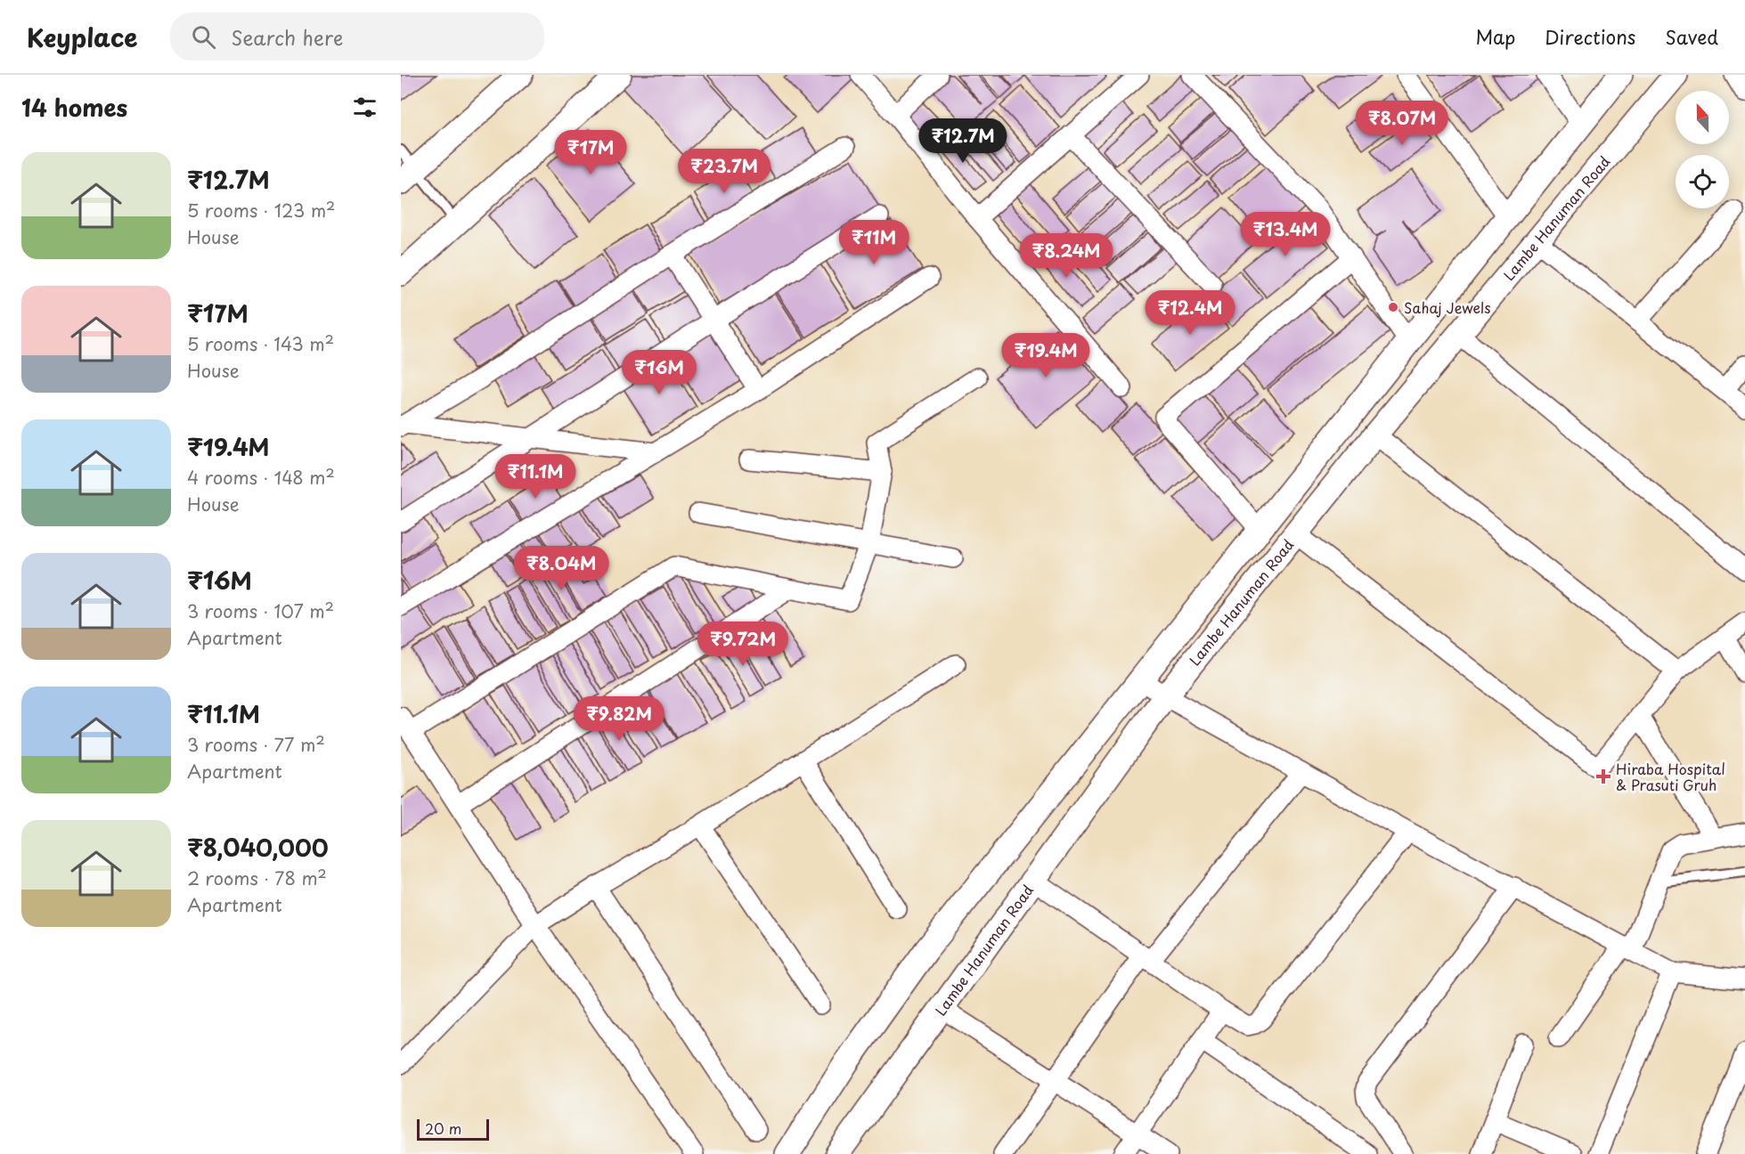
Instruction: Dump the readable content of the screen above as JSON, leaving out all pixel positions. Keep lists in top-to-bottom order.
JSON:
{
  "streets": {
    "street": ["Lambe Hanuman Road"]
  },
  "places": {
    "other": ["Sahaj Jewels"],
    "health": ["Hiraba Hospital & Prasuti Gruh"]
  },
  "scale_bar": "20 m",
  "north": "top",
  "page": {
    "header": "Keyplace",
    "search": "Search here",
    "nav": ["Map", "Directions", "Saved"],
    "heading": "14 homes",
    "price": [
      "₹8.07M",
      "₹12.7M",
      "₹17M",
      "₹23.7M",
      "₹13.4M",
      "₹11M",
      "₹8.24M",
      "₹12.4M",
      "₹19.4M",
      "₹16M",
      "₹11.1M",
      "₹8.04M",
      "₹9.72M",
      "₹9.82M"
    ],
    "list": [
      {
        "name": "₹12.7M",
        "note": "5 rooms · 123 m² · House"
      },
      {
        "name": "₹17M",
        "note": "5 rooms · 143 m² · House"
      },
      {
        "name": "₹19.4M",
        "note": "4 rooms · 148 m² · House"
      },
      {
        "name": "₹16M",
        "note": "3 rooms · 107 m² · Apartment"
      },
      {
        "name": "₹11.1M",
        "note": "3 rooms · 77 m² · Apartment"
      },
      {
        "name": "₹8,040,000",
        "note": "2 rooms · 78 m² · Apartment"
      }
    ],
    "scale": "20 m"
  }
}
